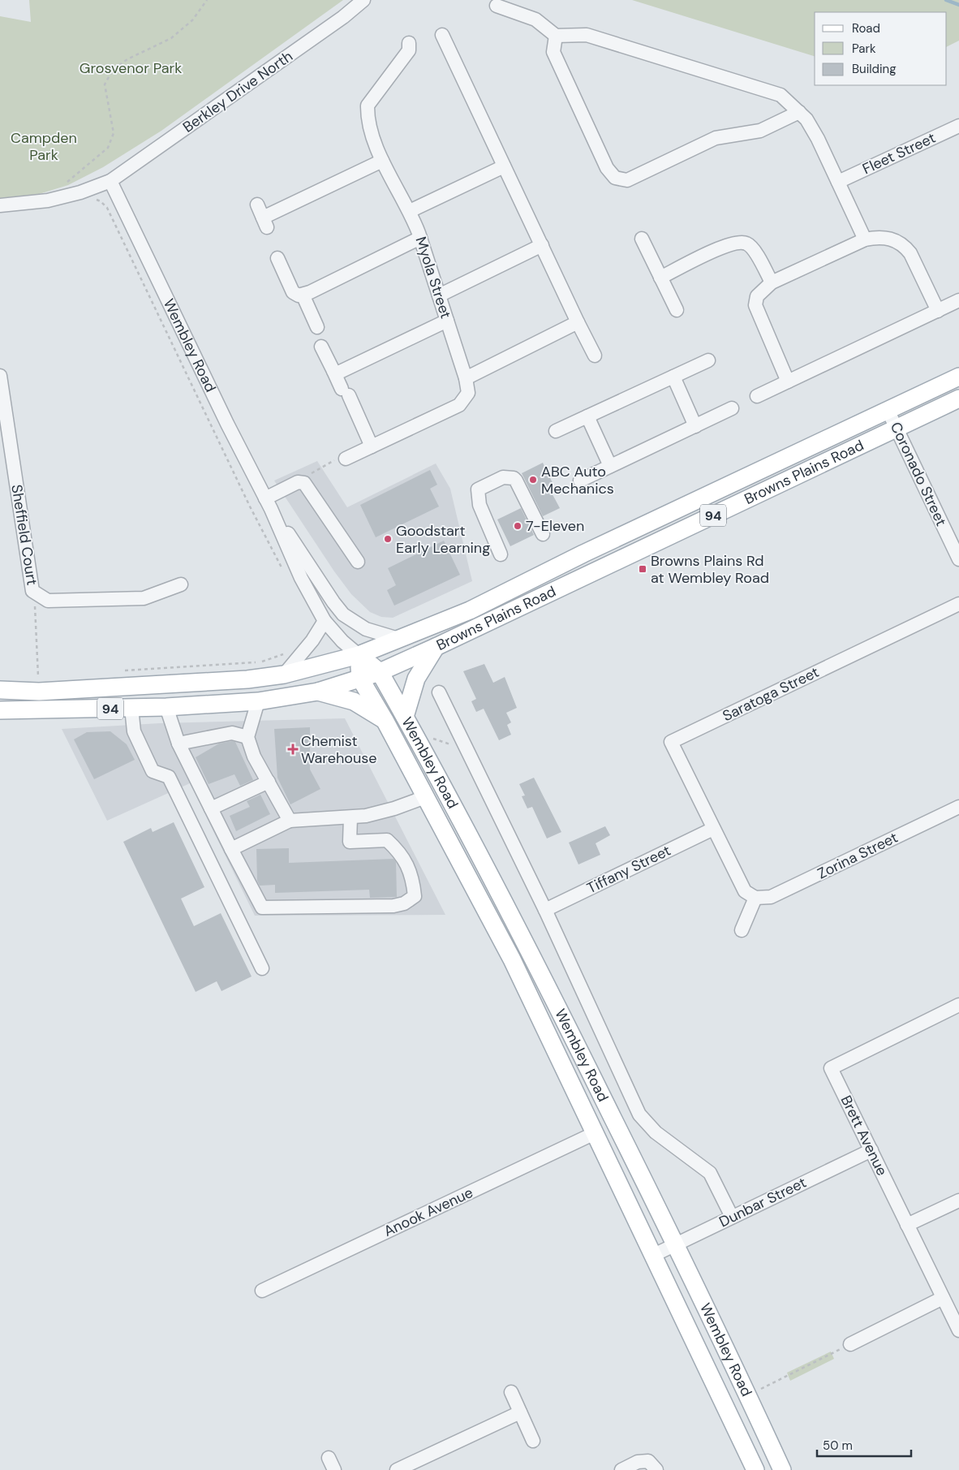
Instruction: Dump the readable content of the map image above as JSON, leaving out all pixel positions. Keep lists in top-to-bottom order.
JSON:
{
  "streets": {
    "main road": ["Wembley Road", "Browns Plains Road", "94"],
    "street": [
      "Berkley Drive North",
      "Fleet Street",
      "Myola Street",
      "Coronado Street",
      "Sheffield Court",
      "Saratoga Street",
      "Zorina Street",
      "Tiffany Street",
      "Brett Avenue",
      "Dunbar Street",
      "Anook Avenue"
    ]
  },
  "crossings": [
    ["Berkley Drive North", "Wembley Road"],
    ["Wembley Road", "Browns Plains Road"],
    ["Wembley Road", "Tiffany Street"],
    ["Wembley Road", "Dunbar Street"],
    ["Wembley Road", "Anook Avenue"],
    ["Browns Plains Road", "Coronado Street"],
    ["Saratoga Street", "Tiffany Street"],
    ["Brett Avenue", "Dunbar Street"]
  ],
  "parks": ["Grosvenor Park", "Campden Park"],
  "places": {
    "other": ["ABC Auto Mechanics", "7-Eleven", "Goodstart Early Learning"],
    "transit": ["Browns Plains Rd at Wembley Road"],
    "health": ["Chemist Warehouse"]
  },
  "legend": ["Road", "Park", "Building"],
  "scale_bar": "50 m"
}
